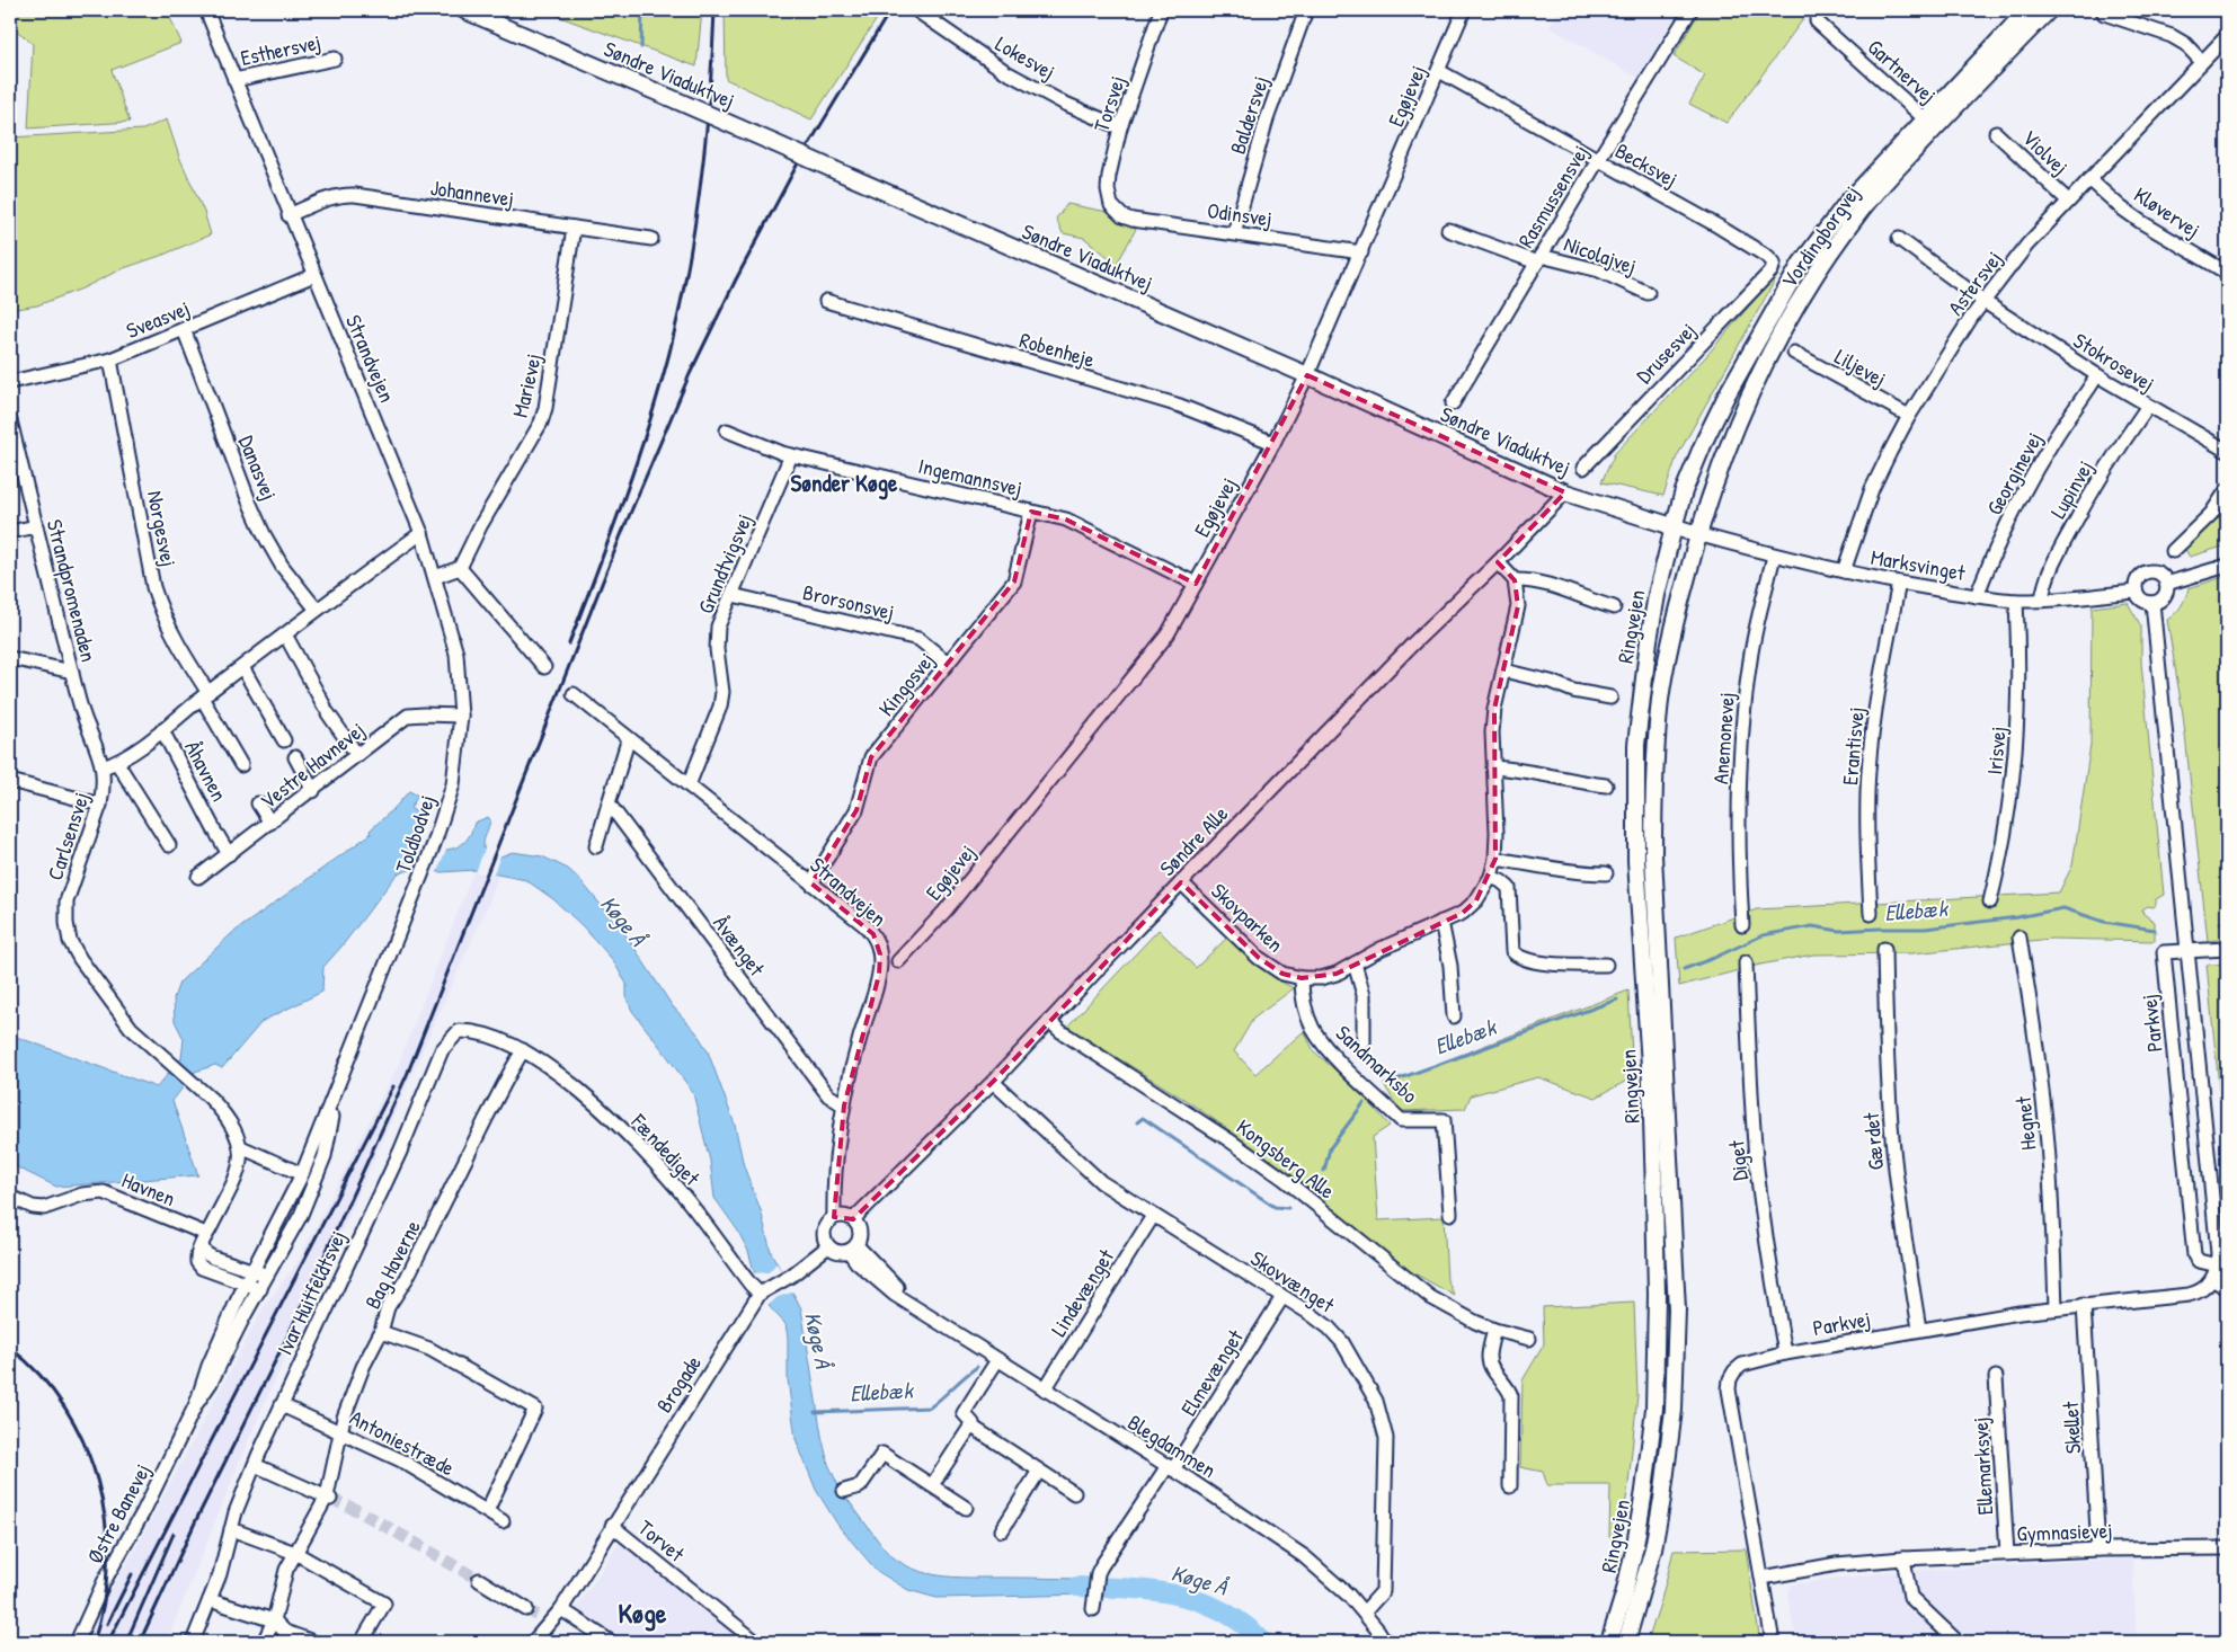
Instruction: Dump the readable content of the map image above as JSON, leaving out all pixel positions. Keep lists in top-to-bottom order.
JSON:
{
  "streets": {
    "main road": ["Søndre Viaduktvej", "Vordingborgvej", "Ringvejen"],
    "street": [
      "Esthersvej",
      "Lokesvej",
      "Gartnervej",
      "Egøjevej",
      "Torsvej",
      "Baldersvej",
      "Violvej",
      "Becksvej",
      "Johannevej",
      "Rasmussensvej",
      "Kløvervej",
      "Odinsvej",
      "Nicolajvej",
      "Astersvej",
      "Sveasvej",
      "Robenheje",
      "Drusesvej",
      "Strandvejen",
      "Stokrosevej",
      "Liljevej",
      "Marievej",
      "Danasvej",
      "Georginevej",
      "Ingemannsvej",
      "Lupinvej",
      "Norgesvej",
      "Grundtvigsvej",
      "Marksvinget",
      "Strandpromenaden",
      "Brorsonsvej",
      "Kingosvej",
      "Anemonevej",
      "Erantisvej",
      "Irisvej",
      "Vestre Havnevej",
      "Åhavnen",
      "Toldbodvej",
      "Carlsensvej",
      "Søndre Alle",
      "Skovparken",
      "Åvænget",
      "Parkvej",
      "Sandmarksbo",
      "Hegnet",
      "Gærdet",
      "Fændediget",
      "Kongsberg Alle",
      "Diget",
      "Havnen",
      "Bag Haverne",
      "Skovvænget",
      "Ivar Huitfeldtsvej",
      "Lindevænget",
      "Elmevænget",
      "Brogade",
      "Skellet",
      "Antoniestræde",
      "Blegdammen",
      "Ellemarksvej",
      "Østre Banevej",
      "Gymnasievej",
      "Torvet"
    ]
  },
  "crossings": [
    ["Esthersvej", "Strandvejen"],
    ["Lokesvej", "Torsvej"],
    ["Gartnervej", "Vordingborgvej"],
    ["Søndre Viaduktvej", "Egøjevej"],
    ["Søndre Viaduktvej", "Vordingborgvej"],
    ["Søndre Viaduktvej", "Marksvinget"],
    ["Søndre Viaduktvej", "Ringvejen"],
    ["Søndre Viaduktvej", "Søndre Alle"],
    ["Egøjevej", "Becksvej"],
    ["Egøjevej", "Odinsvej"],
    ["Egøjevej", "Robenheje"],
    ["Egøjevej", "Ingemannsvej"],
    ["Torsvej", "Odinsvej"],
    ["Baldersvej", "Odinsvej"],
    ["Violvej", "Astersvej"],
    ["Becksvej", "Rasmussensvej"],
    ["Becksvej", "Drusesvej"],
    ["Johannevej", "Strandvejen"],
    ["Johannevej", "Marievej"],
    ["Rasmussensvej", "Nicolajvej"],
    ["Kløvervej", "Astersvej"],
    ["Vordingborgvej", "Marksvinget"],
    ["Vordingborgvej", "Ringvejen"],
    ["Astersvej", "Stokrosevej"],
    ["Astersvej", "Liljevej"],
    ["Astersvej", "Marksvinget"],
    ["Sveasvej", "Strandvejen"],
    ["Sveasvej", "Danasvej"],
    ["Sveasvej", "Norgesvej"],
    ["Strandvejen", "Grundtvigsvej"],
    ["Strandvejen", "Kingosvej"],
    ["Strandvejen", "Toldbodvej"],
    ["Strandvejen", "Carlsensvej"],
    ["Strandvejen", "Søndre Alle"],
    ["Strandvejen", "Åvænget"],
    ["Strandvejen", "Brogade"],
    ["Strandvejen", "Blegdammen"],
    ["Stokrosevej", "Georginevej"],
    ["Stokrosevej", "Lupinvej"],
    ["Danasvej", "Carlsensvej"],
    ["Georginevej", "Marksvinget"],
    ["Ingemannsvej", "Grundtvigsvej"],
    ["Ingemannsvej", "Kingosvej"],
    ["Lupinvej", "Marksvinget"],
    ["Norgesvej", "Åhavnen"],
    ["Norgesvej", "Carlsensvej"],
    ["Grundtvigsvej", "Brorsonsvej"],
    ["Marksvinget", "Ringvejen"],
    ["Marksvinget", "Anemonevej"],
    ["Marksvinget", "Erantisvej"],
    ["Marksvinget", "Irisvej"],
    ["Marksvinget", "Parkvej"],
    ["Strandpromenaden", "Carlsensvej"],
    ["Brorsonsvej", "Kingosvej"],
    ["Vestre Havnevej", "Åhavnen"],
    ["Vestre Havnevej", "Toldbodvej"],
    ["Åhavnen", "Carlsensvej"],
    ["Toldbodvej", "Havnen"],
    ["Toldbodvej", "Østre Banevej"],
    ["Søndre Alle", "Skovparken"],
    ["Søndre Alle", "Kongsberg Alle"],
    ["Søndre Alle", "Skovvænget"],
    ["Søndre Alle", "Brogade"],
    ["Søndre Alle", "Blegdammen"],
    ["Skovparken", "Sandmarksbo"],
    ["Parkvej", "Hegnet"],
    ["Parkvej", "Gærdet"],
    ["Parkvej", "Diget"],
    ["Parkvej", "Skellet"],
    ["Parkvej", "Gymnasievej"],
    ["Fændediget", "Bag Haverne"],
    ["Fændediget", "Ivar Huitfeldtsvej"],
    ["Fændediget", "Brogade"],
    ["Bag Haverne", "Ivar Huitfeldtsvej"],
    ["Bag Haverne", "Antoniestræde"],
    ["Skovvænget", "Lindevænget"],
    ["Skovvænget", "Elmevænget"],
    ["Skovvænget", "Blegdammen"],
    ["Ivar Huitfeldtsvej", "Antoniestræde"],
    ["Lindevænget", "Blegdammen"],
    ["Elmevænget", "Blegdammen"],
    ["Brogade", "Blegdammen"],
    ["Brogade", "Torvet"],
    ["Skellet", "Gymnasievej"],
    ["Ellemarksvej", "Gymnasievej"]
  ],
  "districts": ["Sønder Køge", "Køge"],
  "water": ["Ellebæk", "Køge Å"]
}
